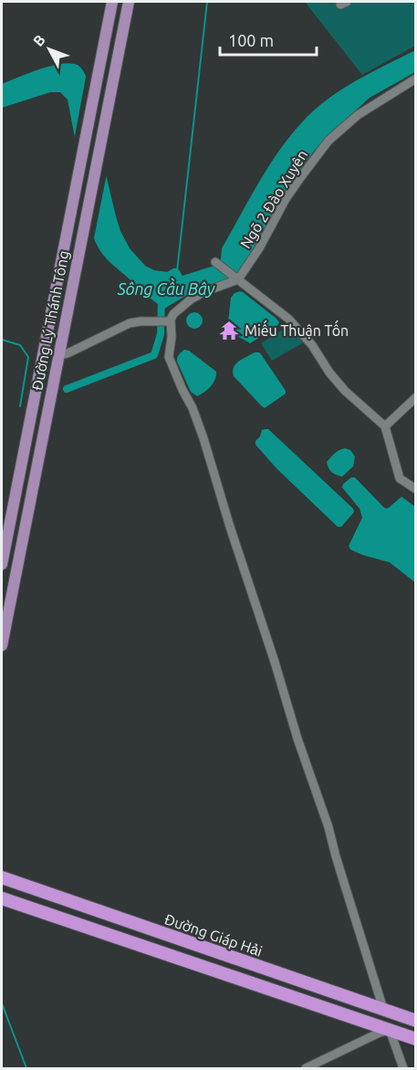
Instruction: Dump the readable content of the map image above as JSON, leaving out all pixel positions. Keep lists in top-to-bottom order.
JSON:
{
  "streets": {
    "highway": ["Đường Giáp Hải"],
    "main road": ["Đường Lý Thánh Tông"],
    "street": ["Ngõ 2 Đào Xuyên"]
  },
  "water": ["Sông Cầu Bây"],
  "places": {
    "temple": ["Miếu Thuận Tốn"]
  },
  "scale_bar": "100 m",
  "north": "top left"
}
